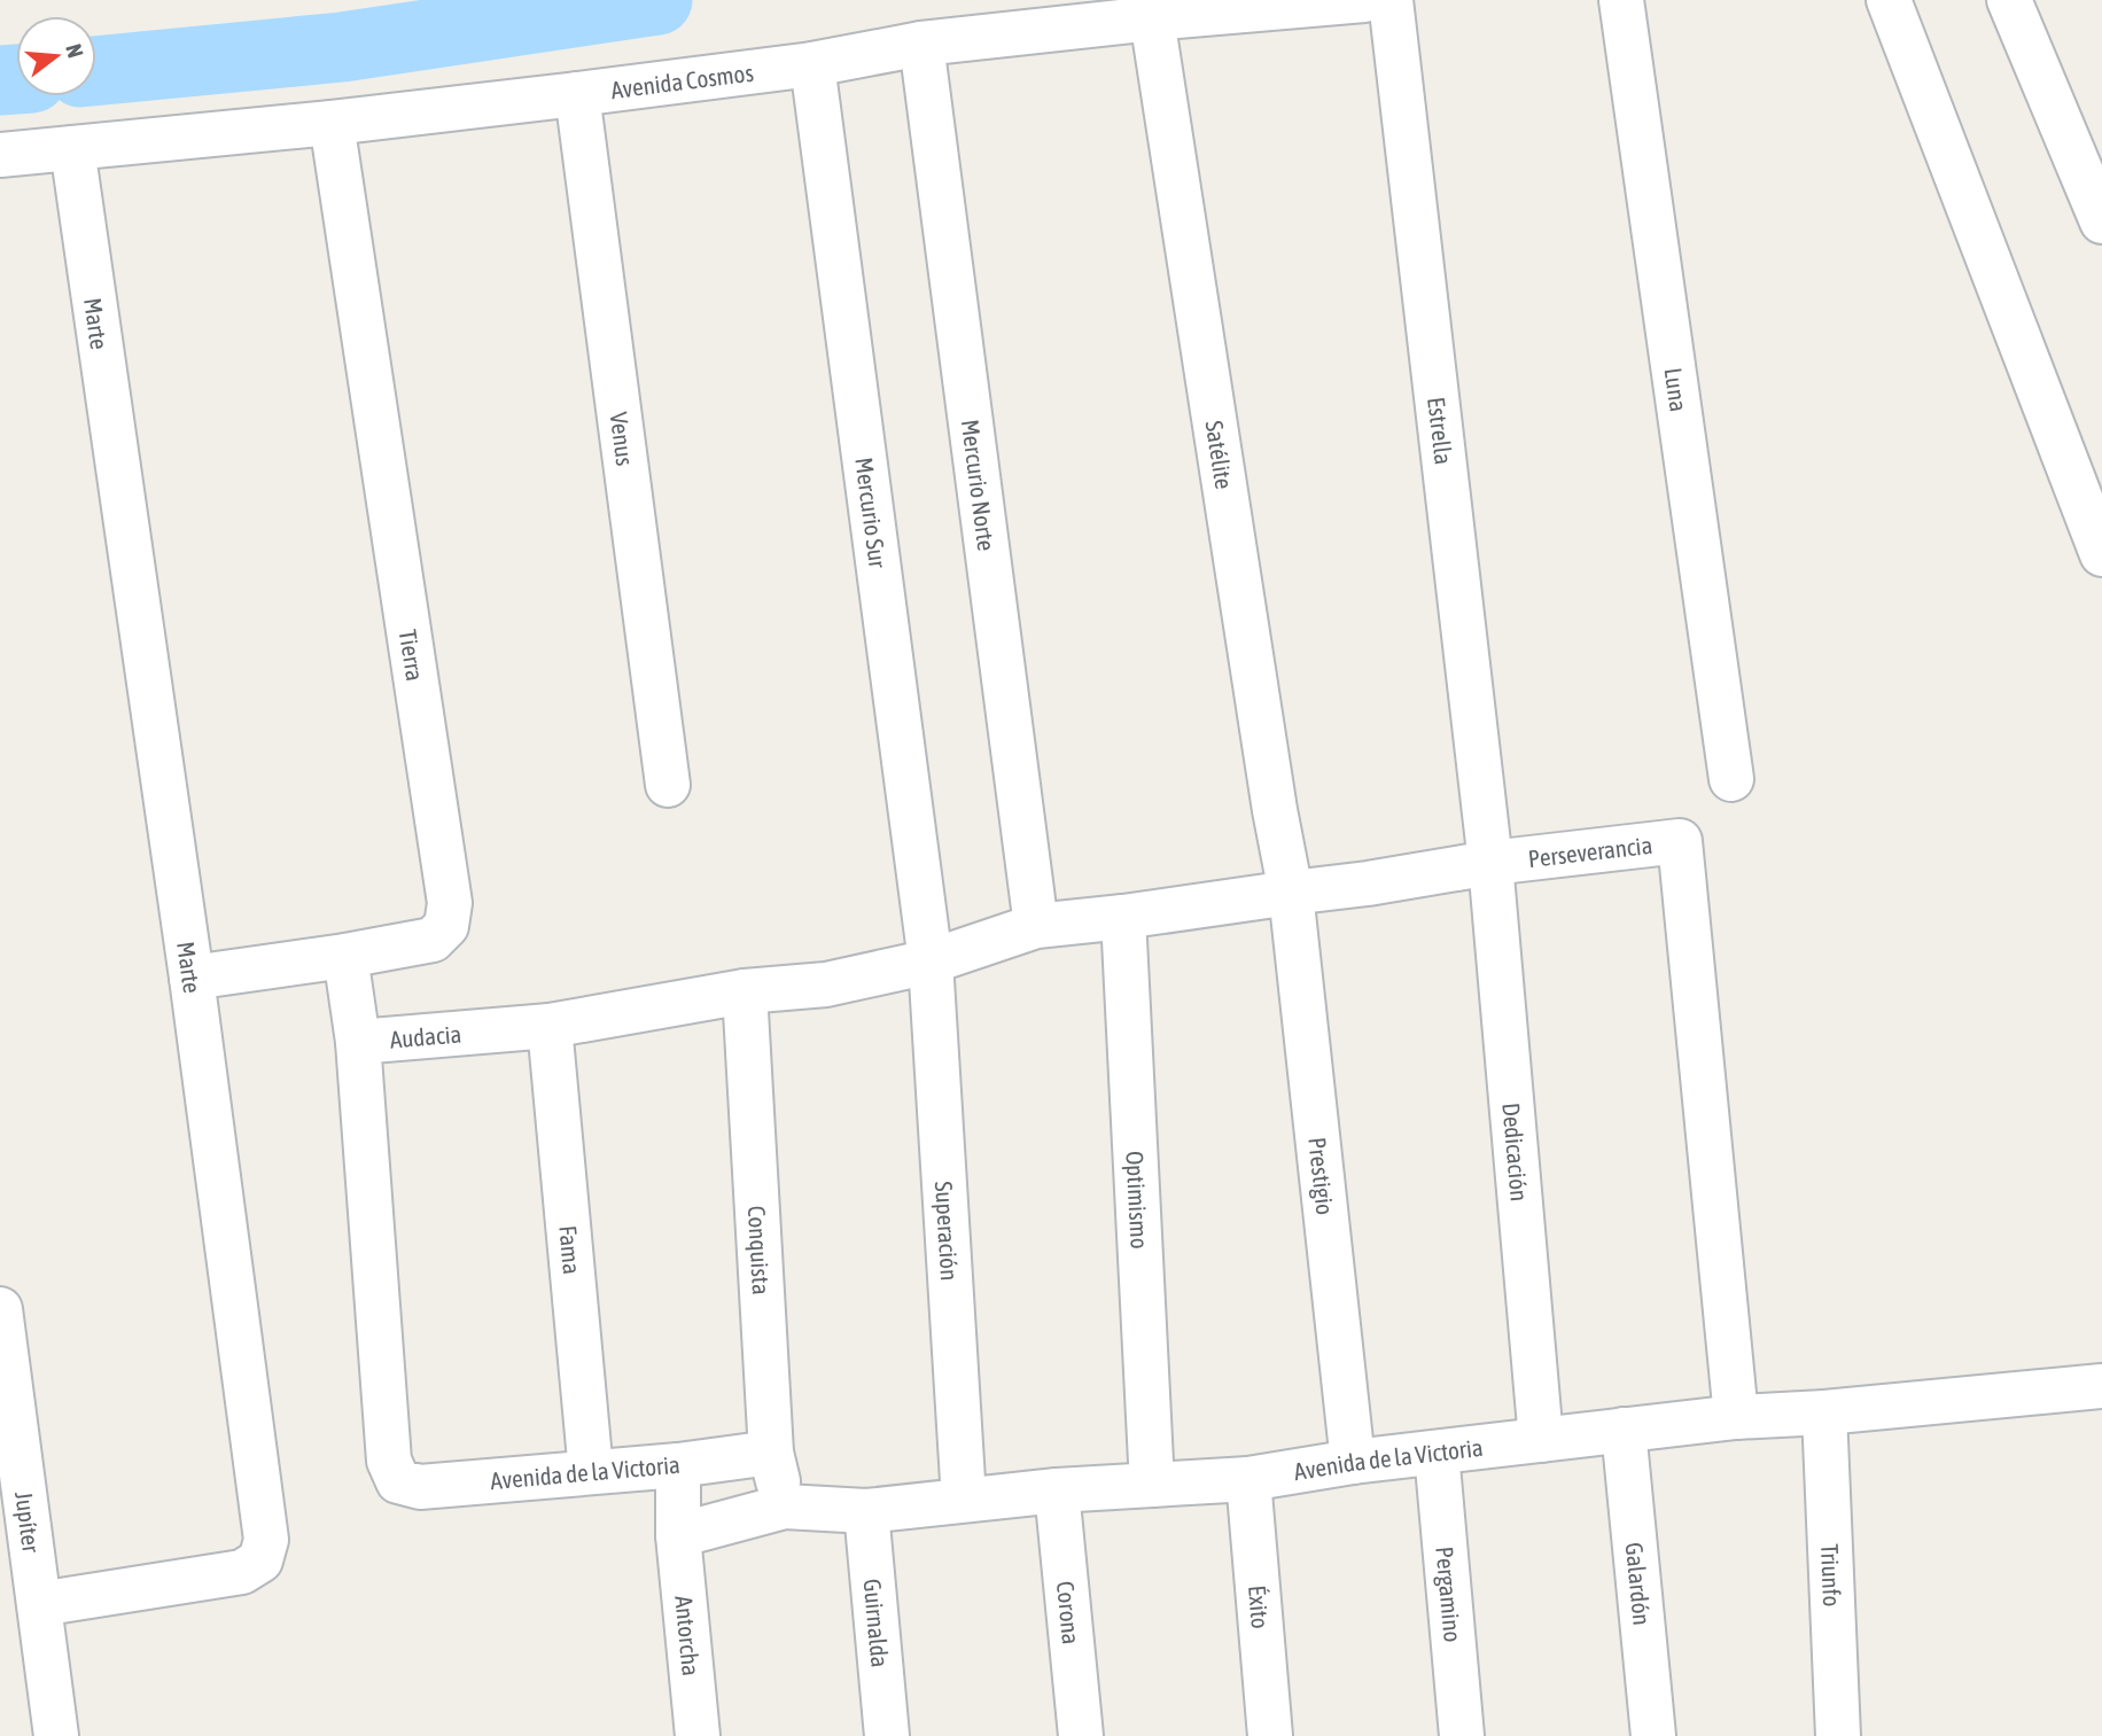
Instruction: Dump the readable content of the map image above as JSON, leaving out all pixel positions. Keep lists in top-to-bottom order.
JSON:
{
  "streets": {
    "street": [
      "Avenida Cosmos",
      "Marte",
      "Luna",
      "Estrella",
      "Venus",
      "Satélite",
      "Mercurio Norte",
      "Mercurio Sur",
      "Tierra",
      "Perseverancia",
      "Audacia",
      "Dedicación",
      "Prestigio",
      "Optimismo",
      "Superación",
      "Fama",
      "Conquista",
      "Avenida de la Victoria",
      "Jupíter",
      "Triunfo",
      "Galardón",
      "Pergamino",
      "Éxito",
      "Corona",
      "Guirnalda",
      "Antorcha"
    ]
  },
  "crossings": [
    ["Avenida Cosmos", "Marte"],
    ["Avenida Cosmos", "Venus"],
    ["Avenida Cosmos", "Satélite"],
    ["Avenida Cosmos", "Mercurio Norte"],
    ["Avenida Cosmos", "Mercurio Sur"],
    ["Avenida Cosmos", "Tierra"],
    ["Marte", "Tierra"],
    ["Marte", "Jupíter"],
    ["Estrella", "Perseverancia"],
    ["Estrella", "Dedicación"],
    ["Satélite", "Perseverancia"],
    ["Satélite", "Prestigio"],
    ["Mercurio Norte", "Perseverancia"],
    ["Mercurio Sur", "Perseverancia"],
    ["Mercurio Sur", "Audacia"],
    ["Mercurio Sur", "Superación"],
    ["Perseverancia", "Audacia"],
    ["Perseverancia", "Dedicación"],
    ["Perseverancia", "Prestigio"],
    ["Perseverancia", "Optimismo"],
    ["Perseverancia", "Superación"],
    ["Perseverancia", "Avenida de la Victoria"],
    ["Audacia", "Superación"],
    ["Audacia", "Fama"],
    ["Audacia", "Conquista"],
    ["Audacia", "Avenida de la Victoria"],
    ["Dedicación", "Avenida de la Victoria"],
    ["Prestigio", "Avenida de la Victoria"],
    ["Optimismo", "Avenida de la Victoria"],
    ["Superación", "Avenida de la Victoria"],
    ["Fama", "Avenida de la Victoria"],
    ["Conquista", "Avenida de la Victoria"],
    ["Avenida de la Victoria", "Triunfo"],
    ["Avenida de la Victoria", "Galardón"],
    ["Avenida de la Victoria", "Pergamino"],
    ["Avenida de la Victoria", "Éxito"],
    ["Avenida de la Victoria", "Corona"],
    ["Avenida de la Victoria", "Guirnalda"],
    ["Avenida de la Victoria", "Antorcha"]
  ],
  "north": "right"
}
